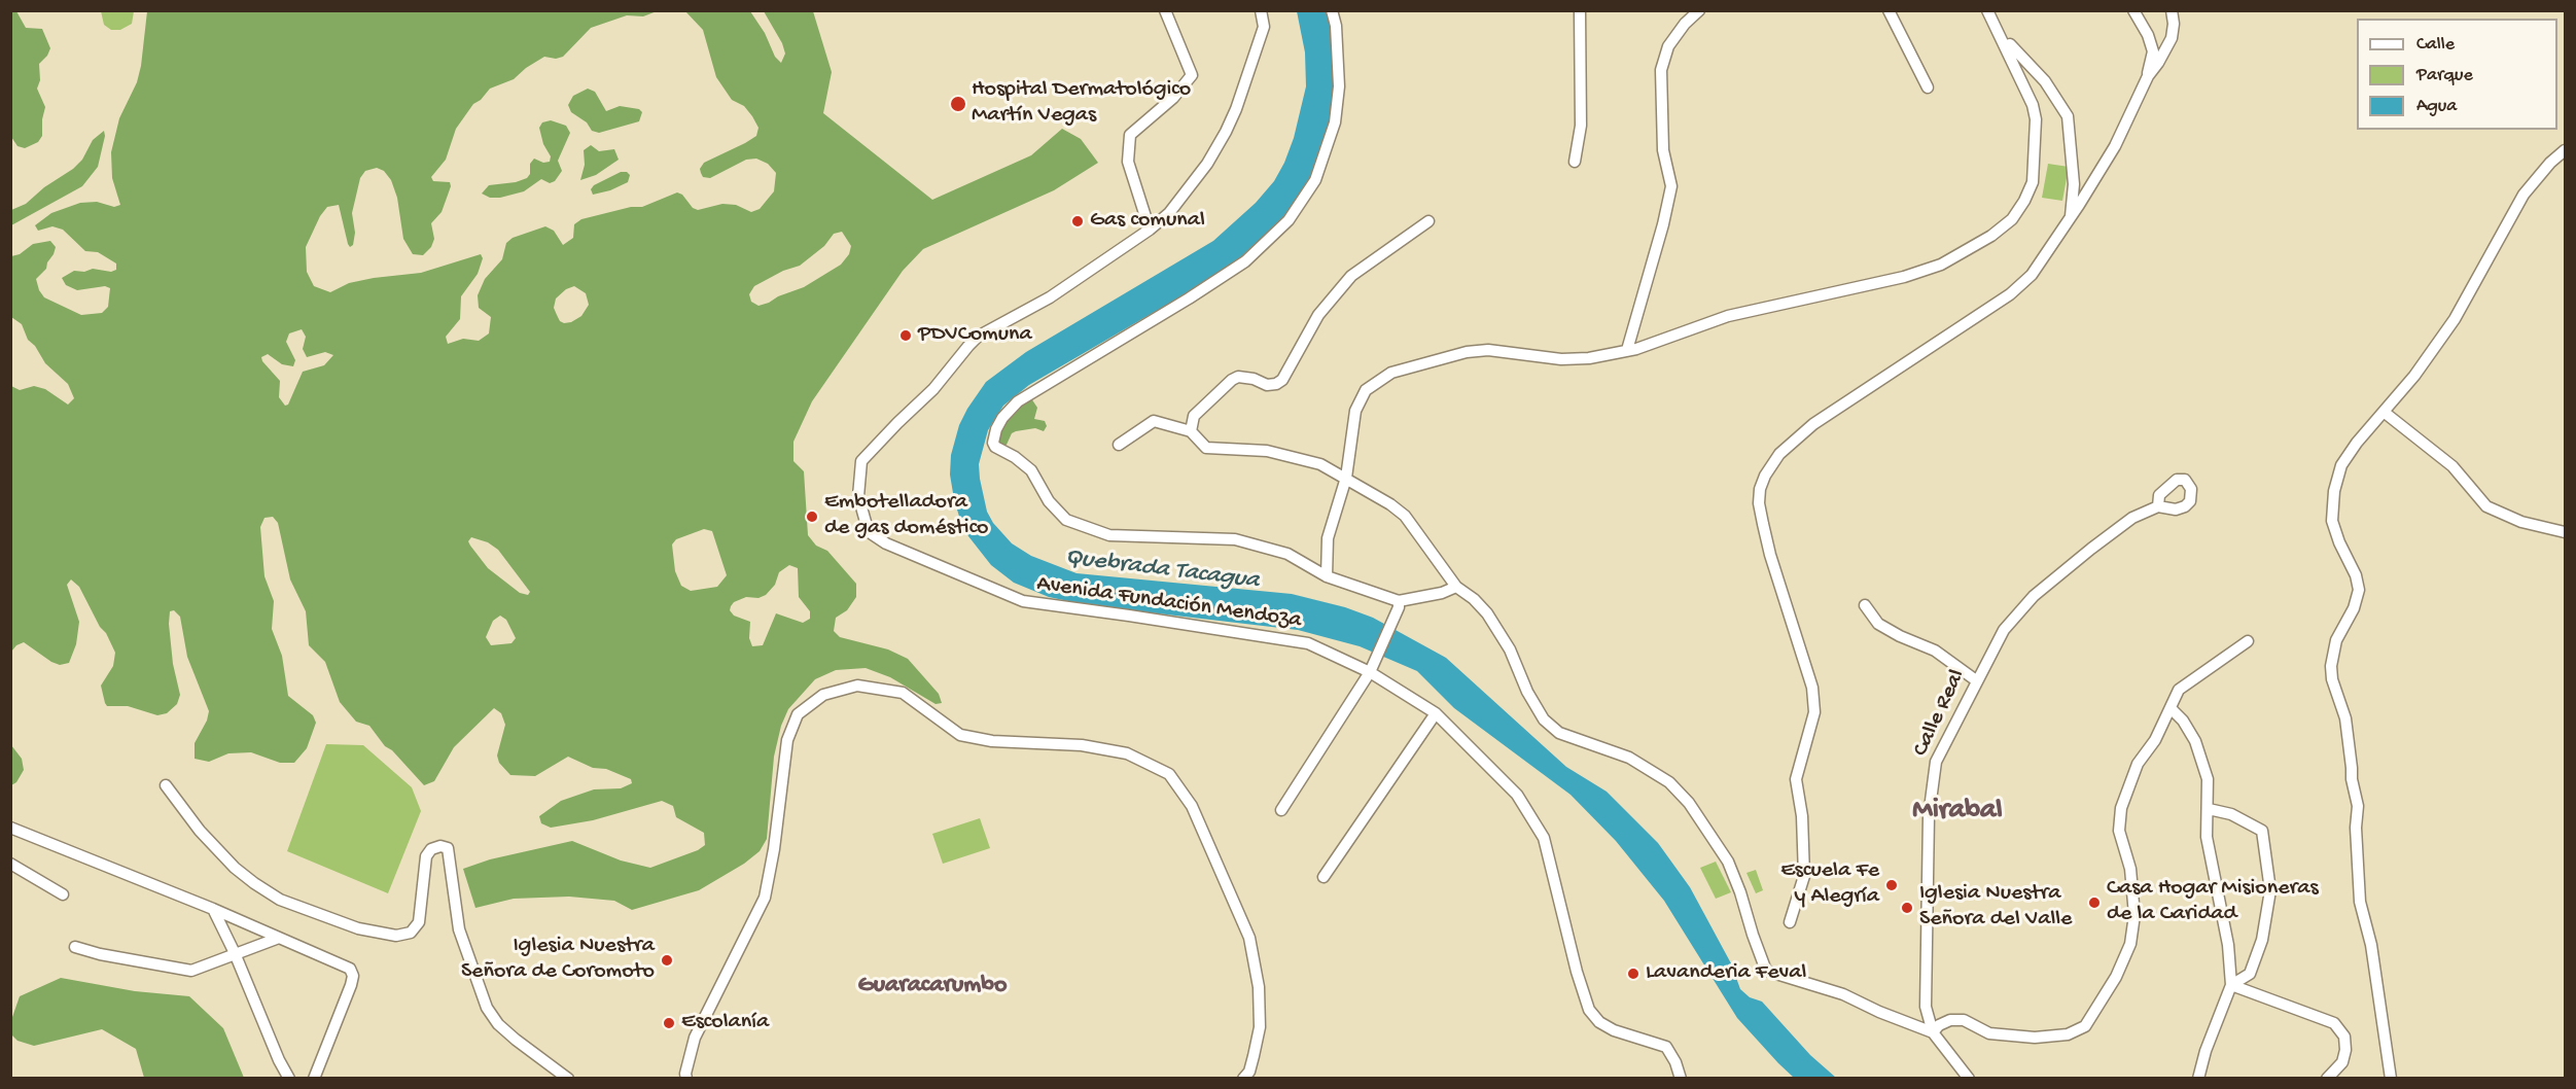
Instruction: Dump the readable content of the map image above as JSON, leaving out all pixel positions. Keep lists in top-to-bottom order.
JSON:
{
  "streets": {
    "street": ["Avenida Fundación Mendoza", "Calle Real"]
  },
  "districts": ["Mirabal", "Guaracarumbo"],
  "water": ["Quebrada Tacagua"],
  "places": [
    "Hospital Dermatológico Martín Vegas",
    "Gas comunal",
    "PDVComuna",
    "Embotelladora de gas doméstico",
    "Escuela Fe y Alegría",
    "Casa Hogar Misioneras de la Caridad",
    "Iglesia Nuestra Señora del Valle",
    "Iglesia Nuestra Señora de Coromoto",
    "Lavanderia Feval",
    "Escolanía"
  ],
  "legend": ["Calle", "Parque", "Agua"]
}
